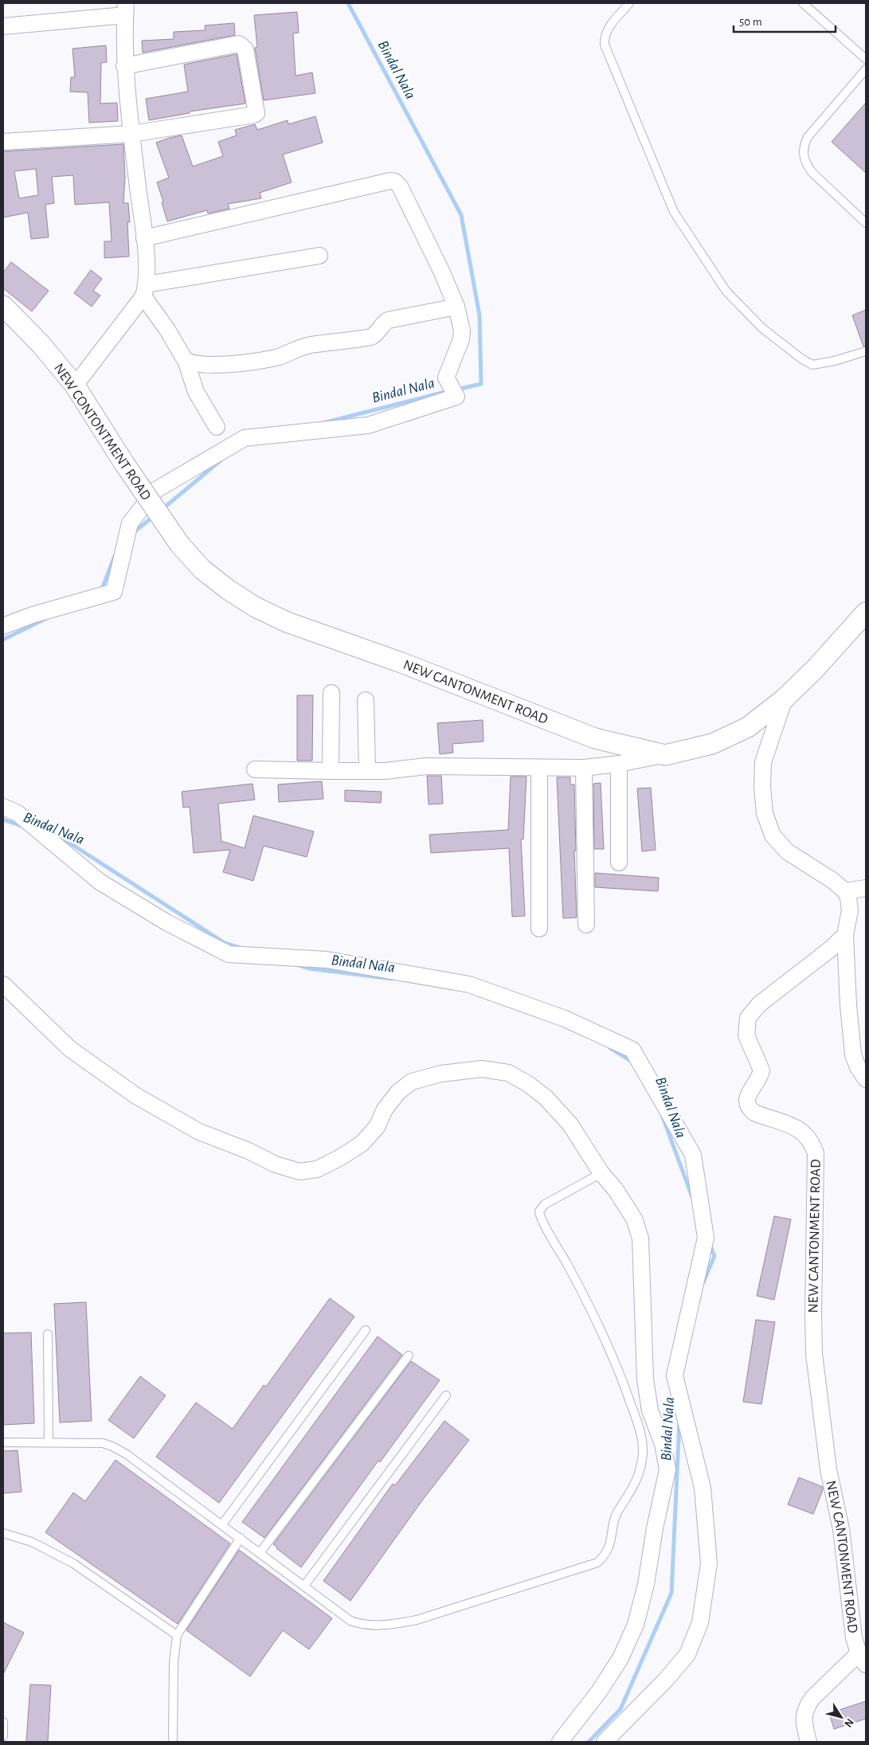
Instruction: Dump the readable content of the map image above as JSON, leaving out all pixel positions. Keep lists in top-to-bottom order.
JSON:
{
  "streets": {
    "street": ["NEW CONTONTMENT ROAD", "NEW CANTONMENT ROAD"]
  },
  "crossings": [
    ["NEW CONTONTMENT ROAD", "NEW CANTONMENT ROAD"]
  ],
  "water": ["Bindal Nala"],
  "scale_bar": "50 m",
  "north": "bottom right"
}
